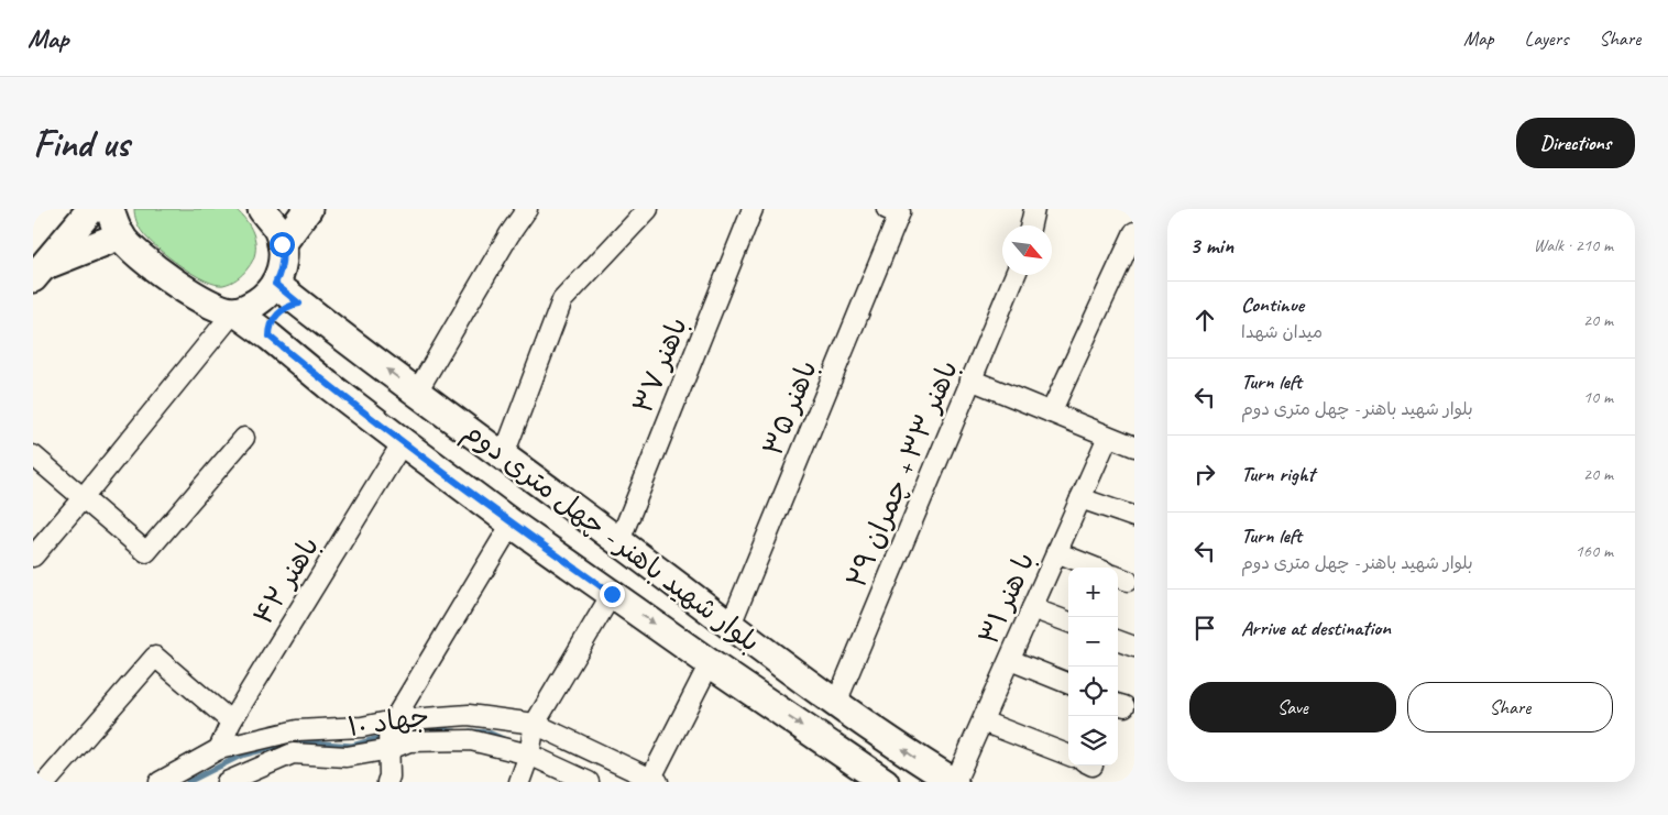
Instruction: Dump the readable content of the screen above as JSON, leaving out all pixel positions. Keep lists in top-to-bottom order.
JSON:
{
  "streets": {
    "street": [
      "باهنر ۳۷",
      "باهنر ۳۵",
      "باهنر ۳۳ + چمران ۲۹",
      "بلوار شهید باهنر - چهل متری دوم",
      "باهنر ۴۲",
      "با هنر ۳۱",
      "جهاد ۱۰"
    ]
  },
  "crossings": [
    ["باهنر ۳۷", "بلوار شهید باهنر - چهل متری دوم"],
    ["باهنر ۳۵", "بلوار شهید باهنر - چهل متری دوم"],
    ["باهنر ۳۳ + چمران ۲۹", "بلوار شهید باهنر - چهل متری دوم"],
    ["بلوار شهید باهنر - چهل متری دوم", "باهنر ۴۲"],
    ["بلوار شهید باهنر - چهل متری دوم", "با هنر ۳۱"]
  ],
  "north": "bottom right",
  "page": {
    "header": "Map",
    "nav": ["Map", "Layers", "Share"],
    "buttons": [
      "Directions",
      ["Save", "Share"]
    ],
    "title": "Find us",
    "heading": ["3 min", "Walk · 210 m"],
    "list": [
      ["Continue", "میدان شهدا", "20 m"],
      ["Turn left", "بلوار شهید باهنر - چهل متری دوم", "10 m"],
      ["Turn right", "20 m"],
      ["Turn left", "بلوار شهید باهنر - چهل متری دوم", "160 m"],
      "Arrive at destination"
    ],
    "map_buttons": ["+", "−"]
  }
}
